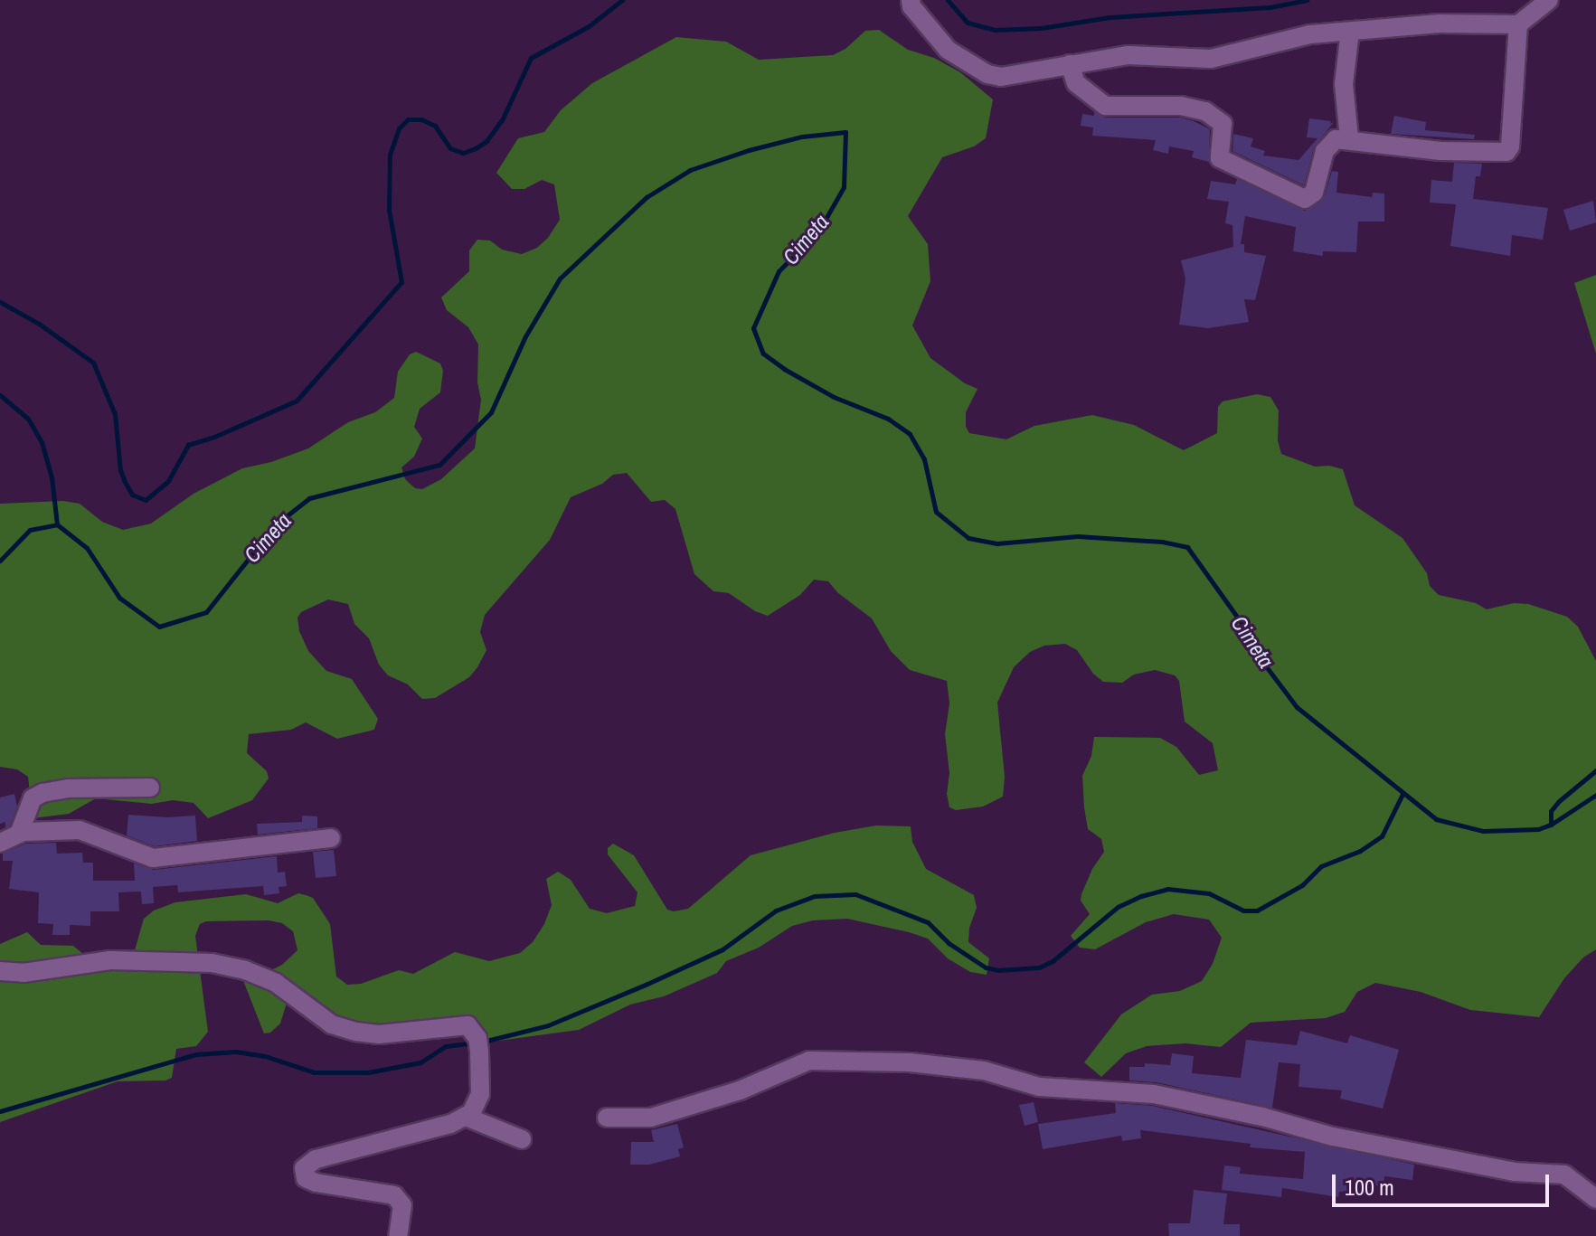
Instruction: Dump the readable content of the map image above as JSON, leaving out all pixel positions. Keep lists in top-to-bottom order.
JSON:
{
  "water": ["Cimeta"],
  "scale_bar": "100 m"
}
